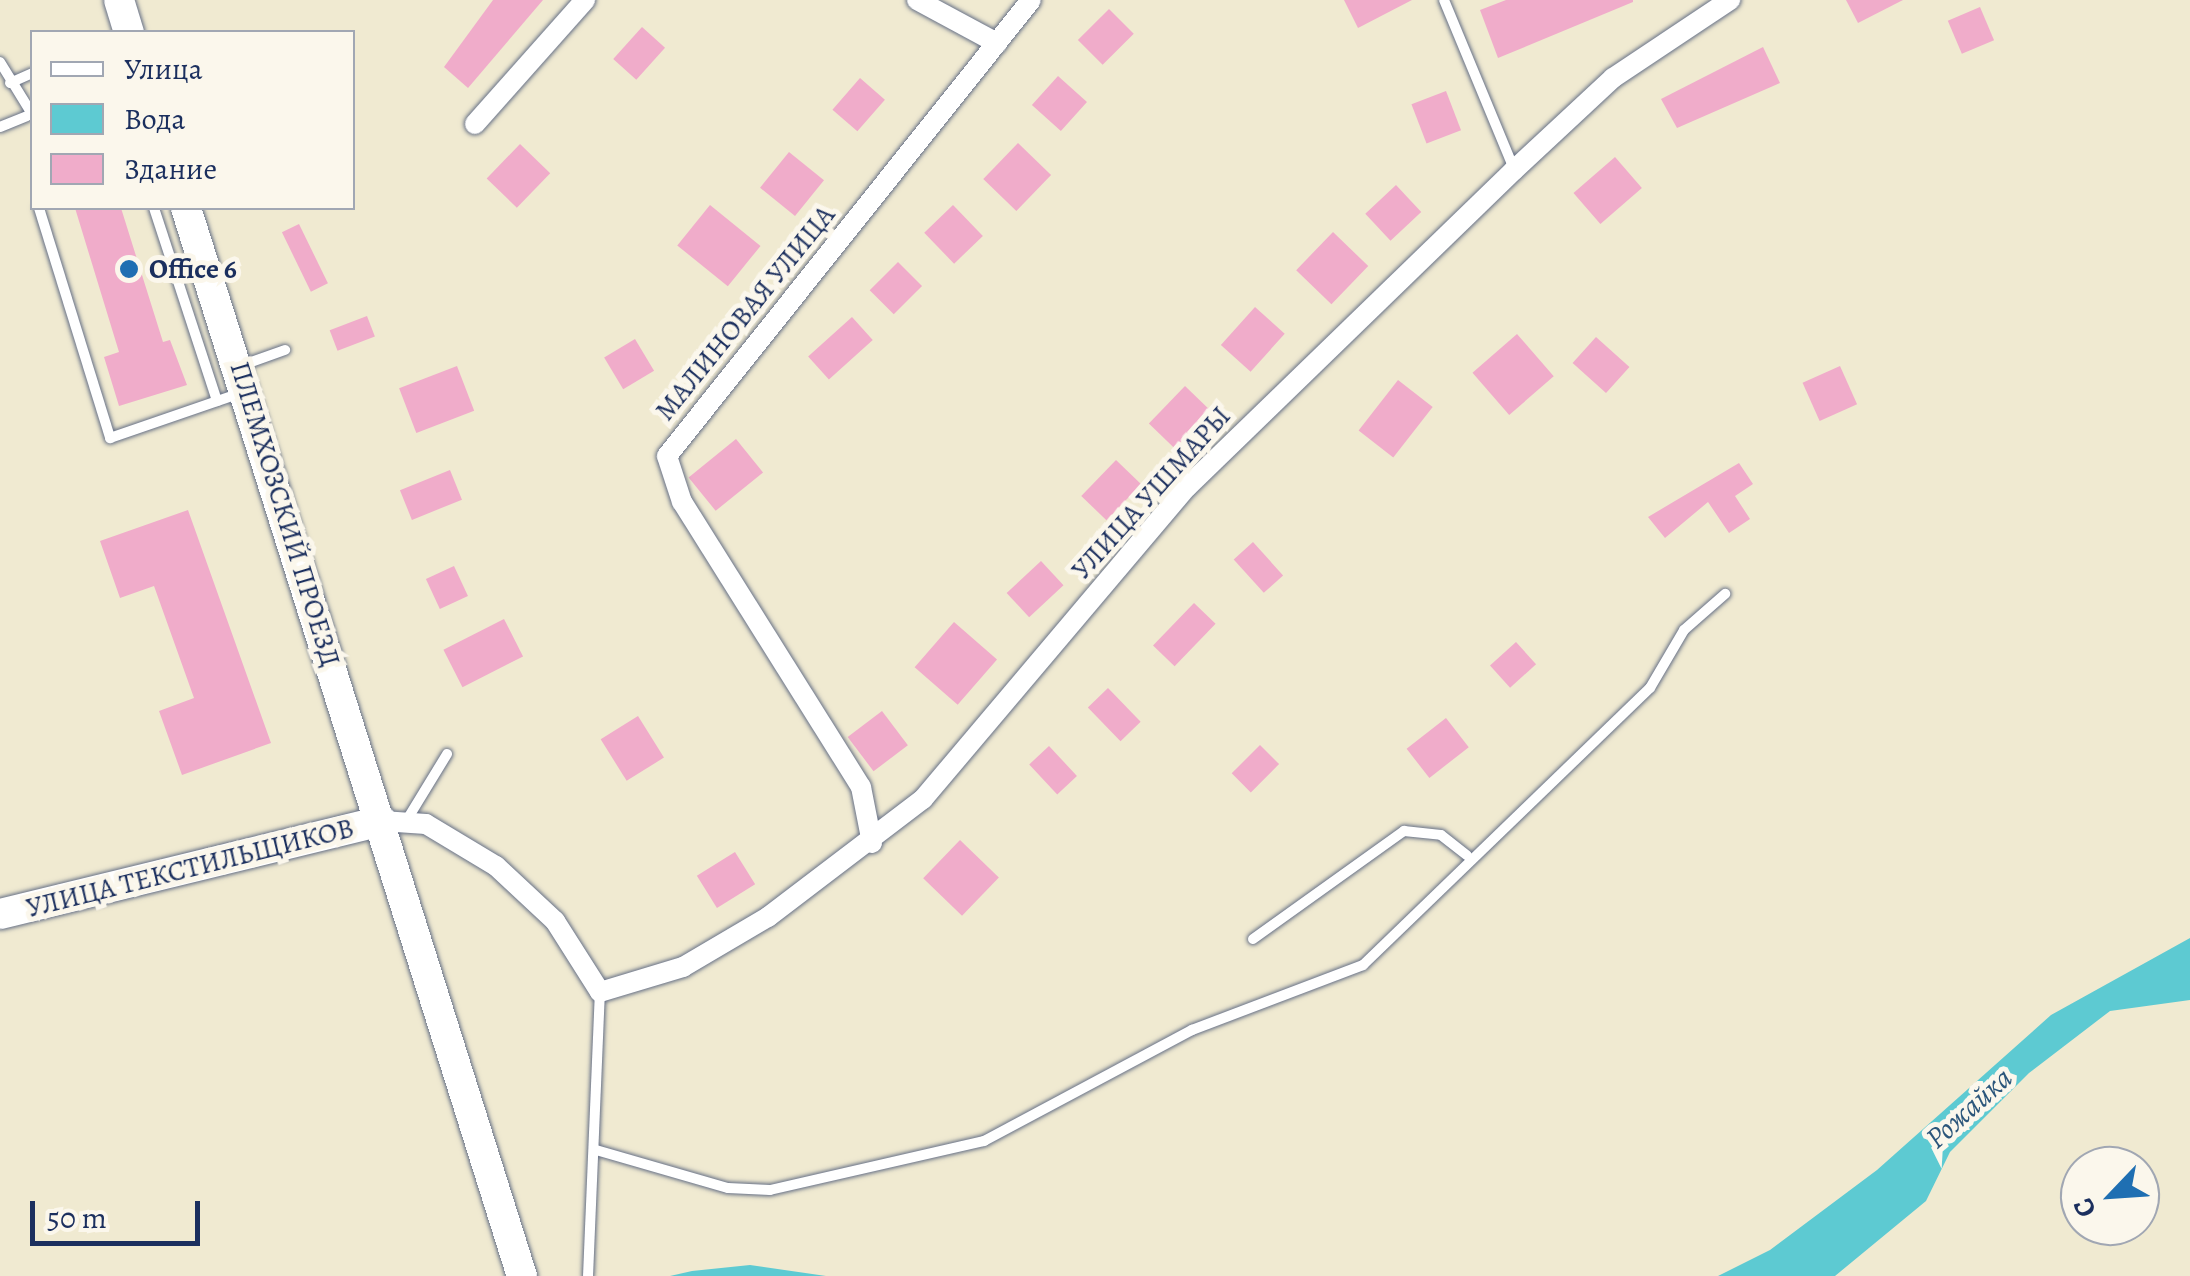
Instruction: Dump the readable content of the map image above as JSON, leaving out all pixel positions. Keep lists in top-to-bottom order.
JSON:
{
  "streets": {
    "main road": ["ПЛЕМХОЗСКИЙ ПРОЕЗД", "УЛИЦА ТЕКСТИЛЬЩИКОВ"],
    "street": ["МАЛИНОВАЯ УЛИЦА", "УЛИЦА УШМАРЫ"]
  },
  "crossings": [
    ["МАЛИНОВАЯ УЛИЦА", "УЛИЦА УШМАРЫ"],
    ["ПЛЕМХОЗСКИЙ ПРОЕЗД", "УЛИЦА ТЕКСТИЛЬЩИКОВ"]
  ],
  "water": ["Рожайка"],
  "places": ["Office 6"],
  "legend": ["Улица", "Вода", "Здание"],
  "scale_bar": "50 m",
  "north": "bottom left"
}
